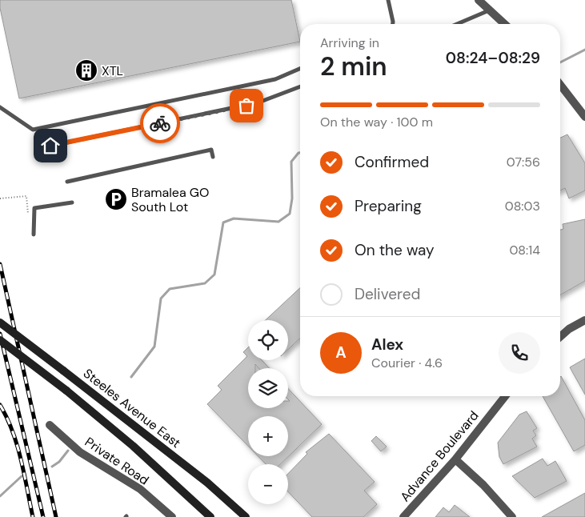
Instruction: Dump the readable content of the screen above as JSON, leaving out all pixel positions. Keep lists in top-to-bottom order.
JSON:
{
  "streets": {
    "main road": ["Steeles Avenue East"],
    "street": ["Advance Boulevard", "Private Road"]
  },
  "places": {
    "building": ["XTL"],
    "parking": ["Bramalea GO South Lot"]
  },
  "page": {
    "heading": ["2 min", "Arriving in", "08:24–08:29"],
    "panel": ["Alex", "Courier · 4.6"],
    "bar": "On the way · 100 m",
    "list": [
      ["Confirmed", "07:56"],
      ["Preparing", "08:03"],
      ["On the way", "08:14"],
      "Delivered"
    ],
    "map_buttons": ["+", "−"],
    "round": "A"
  }
}
